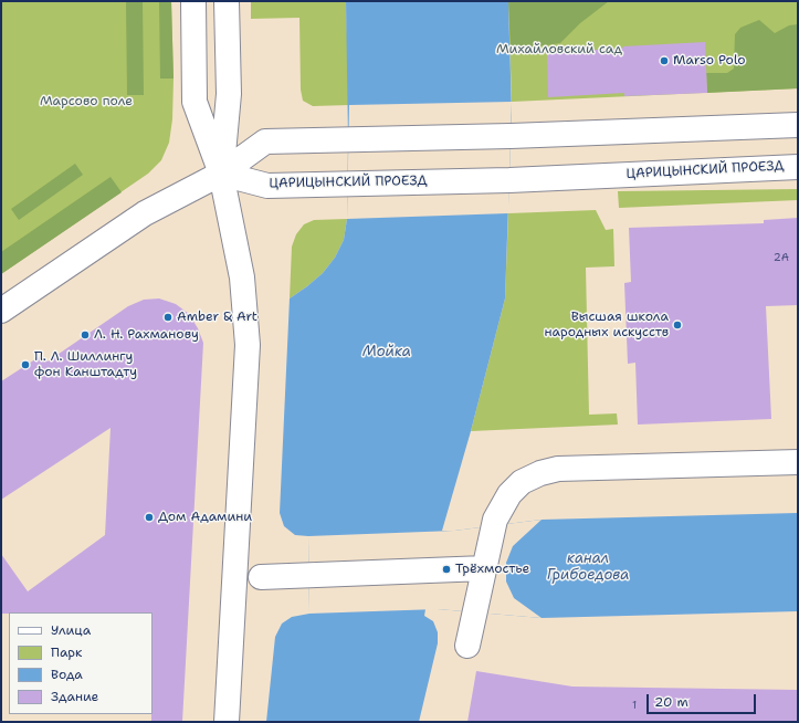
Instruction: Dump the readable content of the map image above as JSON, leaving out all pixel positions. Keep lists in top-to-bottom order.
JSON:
{
  "streets": {
    "main road": ["ЦАРИЦЫНСКИЙ ПРОЕЗД"]
  },
  "water": ["Мойка", "канал Грибоедова"],
  "parks": ["Михайловский сад", "Марсово поле"],
  "places": [
    "Marso Polo",
    "Amber & Art",
    "Высшая школа народных искусств",
    "Л. Н. Рахманову",
    "П. Л. Шиллингу фон Канштадту",
    "Дом Адамини",
    "Трёхмостье"
  ],
  "house_numbers": ["2А", "1"],
  "legend": [
    "Улица",
    "Парк",
    "Вода",
    "Здание"
  ],
  "scale_bar": "20 m"
}
